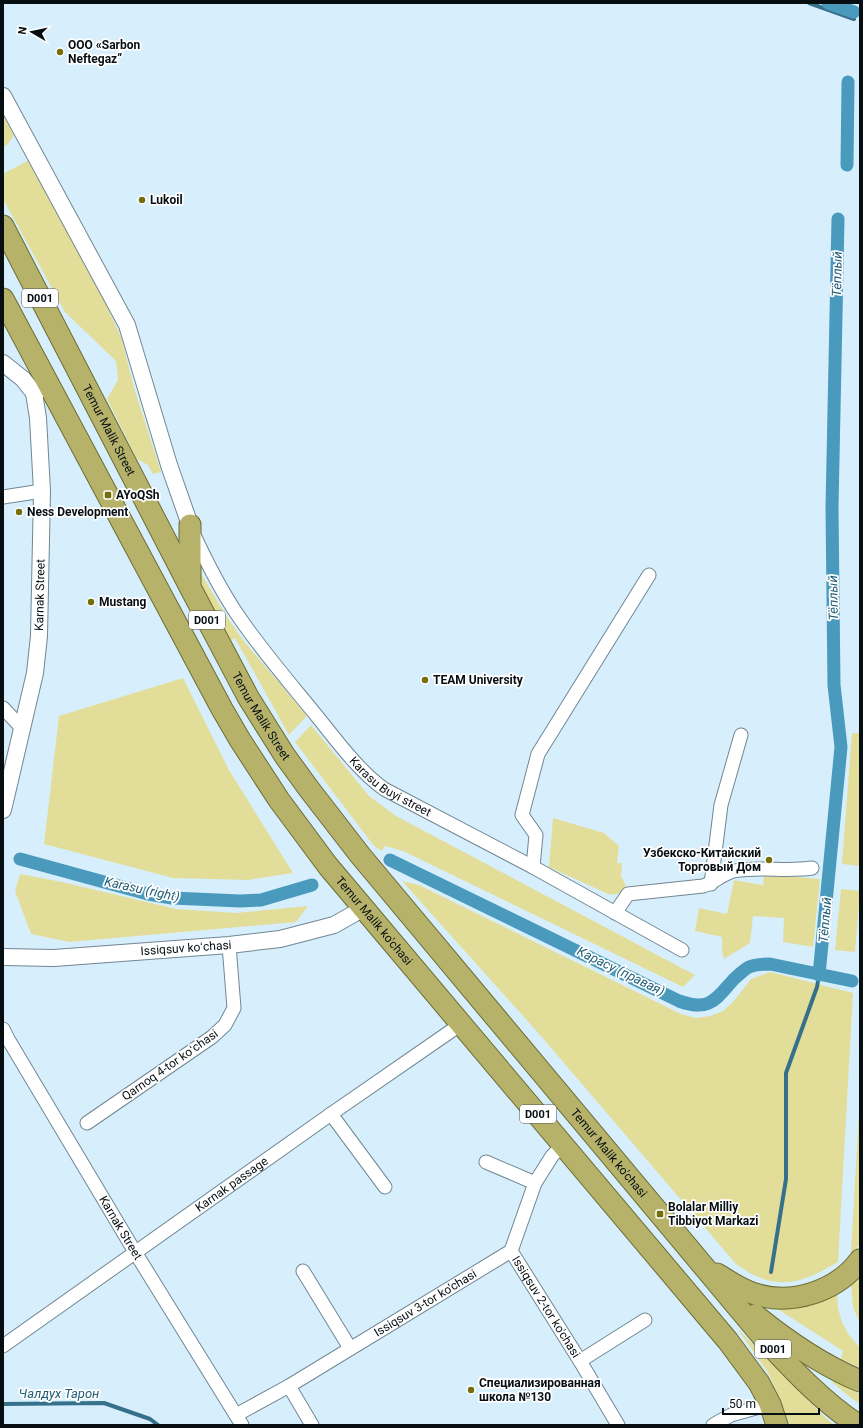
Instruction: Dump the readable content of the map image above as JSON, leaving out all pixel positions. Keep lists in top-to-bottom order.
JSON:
{
  "streets": {
    "highway": ["D001", "Temur Malik Street", "Temur Malik ko'chasi"],
    "street": [
      "Karnak Street",
      "Karasu Buyi street",
      "Issiqsuv koʻchasi",
      "Qarnoq 4-tor koʻchasi",
      "Karnak passage",
      "Issiqsuv 3-tor ko'chasi",
      "Issiqsuv 2-tor ko'chasi"
    ]
  },
  "crossings": [
    ["D001", "Karnak Street"],
    ["D001", "Temur Malik ko'chasi"],
    ["Temur Malik Street", "Temur Malik ko'chasi"],
    ["Karnak Street", "Temur Malik ko'chasi"],
    ["Karnak Street", "Karnak passage"],
    ["Karnak Street", "Issiqsuv 3-tor ko'chasi"],
    ["Temur Malik ko'chasi", "Issiqsuv koʻchasi"],
    ["Temur Malik ko'chasi", "Karnak passage"],
    ["Issiqsuv koʻchasi", "Qarnoq 4-tor koʻchasi"],
    ["Issiqsuv 3-tor ko'chasi", "Issiqsuv 2-tor ko'chasi"]
  ],
  "water": [
    "Тёплый",
    "Karasu (right)",
    "Карасу (правая)",
    "Чалдух Тарон"
  ],
  "places": {
    "other": [
      "ООО «Sarbon Neftegaz”",
      "Lukoil",
      "Ness Development",
      "Mustang",
      "TEAM University",
      "Узбекско-Китайский Торговый Дом",
      "Специализированная школа №130"
    ],
    "transit": ["AYoQSh", "Bolalar Milliy Tibbiyot Markazi"]
  },
  "scale_bar": "50 m",
  "north": "left"
}
